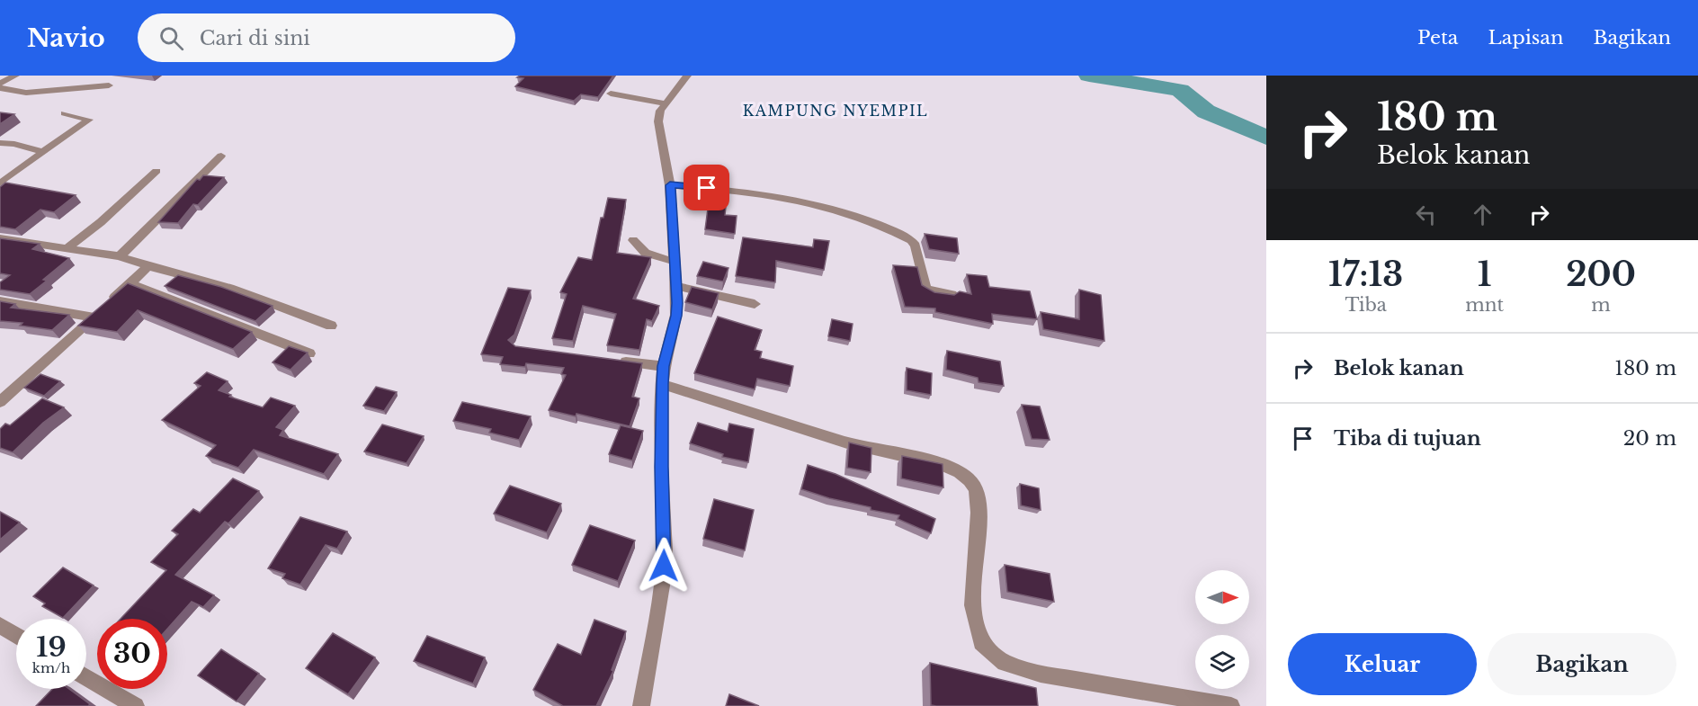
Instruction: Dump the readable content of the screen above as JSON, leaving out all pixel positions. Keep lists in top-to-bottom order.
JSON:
{
  "districts": ["KAMPUNG NYEMPIL"],
  "north": "right",
  "page": {
    "header": "Navio",
    "search": "Cari di sini",
    "nav": ["Peta", "Lapisan", "Bagikan"],
    "turn": ["180 m", "Belok kanan"],
    "eta": [
      "17:13",
      "Tiba",
      "1",
      "mnt",
      "200",
      "m"
    ],
    "list": [
      {
        "name": "Belok kanan",
        "value": "180 m"
      },
      {
        "name": "Tiba di tujuan",
        "value": "20 m"
      }
    ],
    "speed": "19 km/h",
    "limit": "30",
    "buttons": ["Keluar", "Bagikan"]
  }
}
